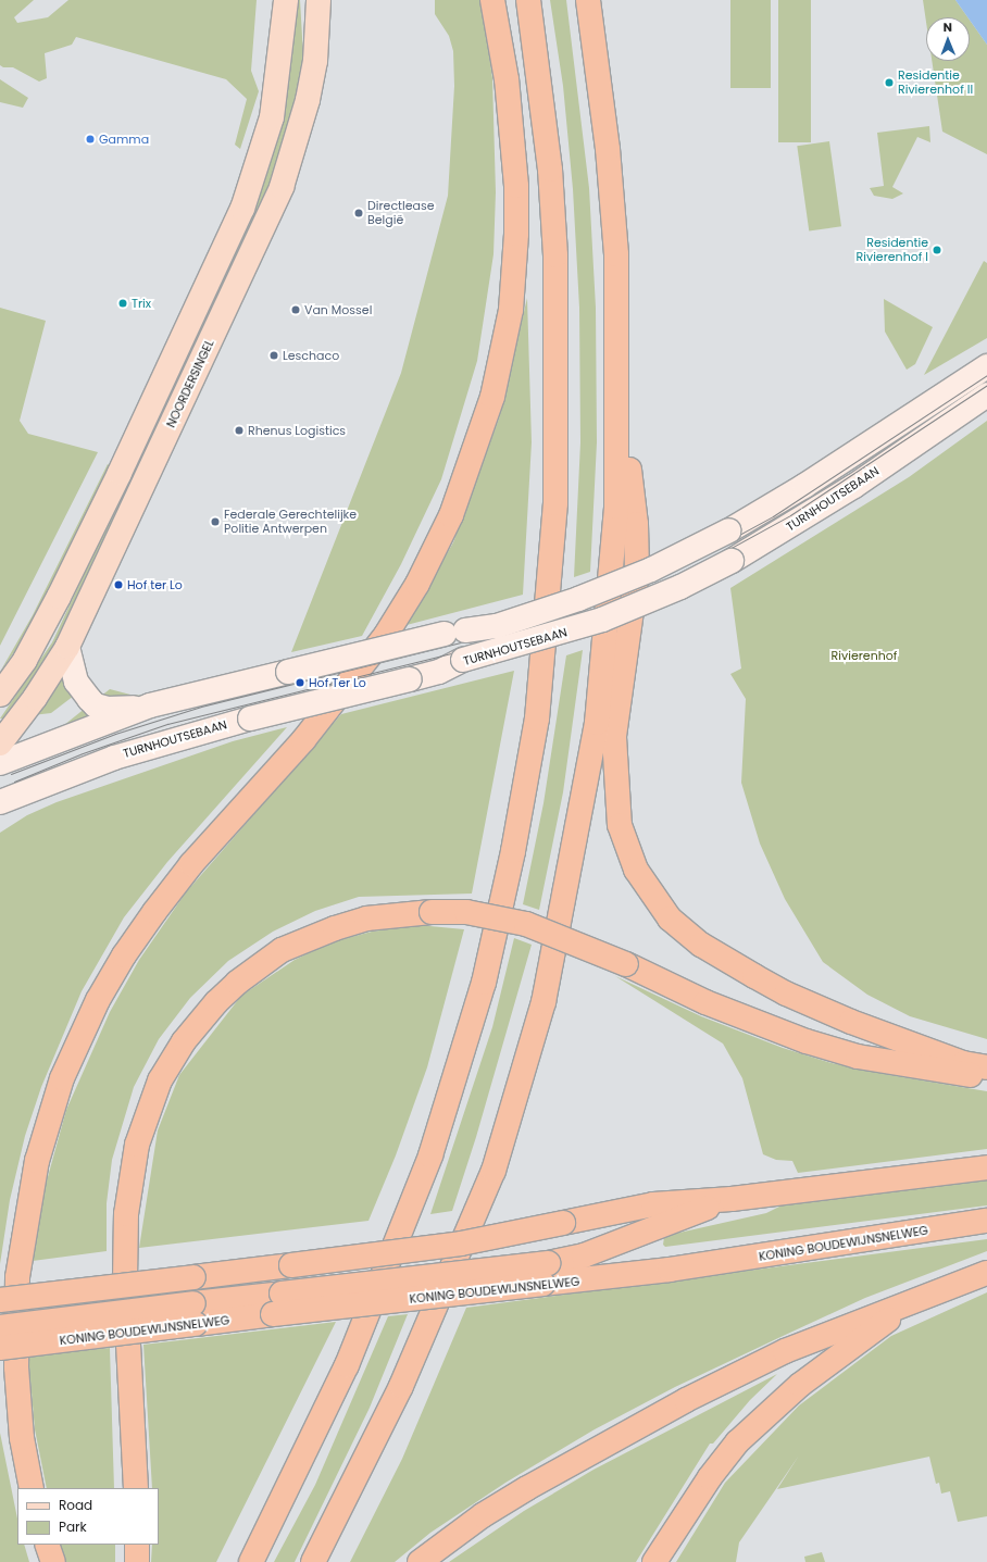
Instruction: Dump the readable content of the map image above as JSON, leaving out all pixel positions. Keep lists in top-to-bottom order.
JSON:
{
  "streets": {
    "highway": ["KONING BOUDEWIJNSNELWEG"],
    "main road": ["NOORDERSINGEL", "TURNHOUTSEBAAN"]
  },
  "parks": ["Rivierenhof"],
  "places": [
    "Residentie Rivierenhof II",
    "Gamma",
    "Directlease België",
    "Residentie Rivierenhof I",
    "Trix",
    "Van Mossel",
    "Leschaco",
    "Rhenus Logistics",
    "Federale Gerechtelijke Politie Antwerpen",
    "Hof ter Lo",
    "Hof Ter Lo"
  ],
  "legend": ["Road", "Park"],
  "north": "top"
}
